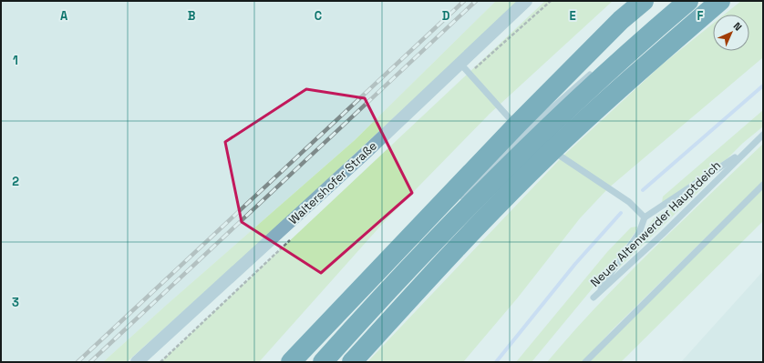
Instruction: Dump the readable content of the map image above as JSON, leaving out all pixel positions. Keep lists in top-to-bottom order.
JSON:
{
  "streets": {
    "street": ["Waltershofer Straße"],
    "lane": ["Neuer Altenwerder Hauptdeich"]
  },
  "north": "top right",
  "grid": {
    "columns": [
      "A",
      "B",
      "C",
      "D",
      "E",
      "F"
    ],
    "rows": ["1", "2", "3"]
  }
}
